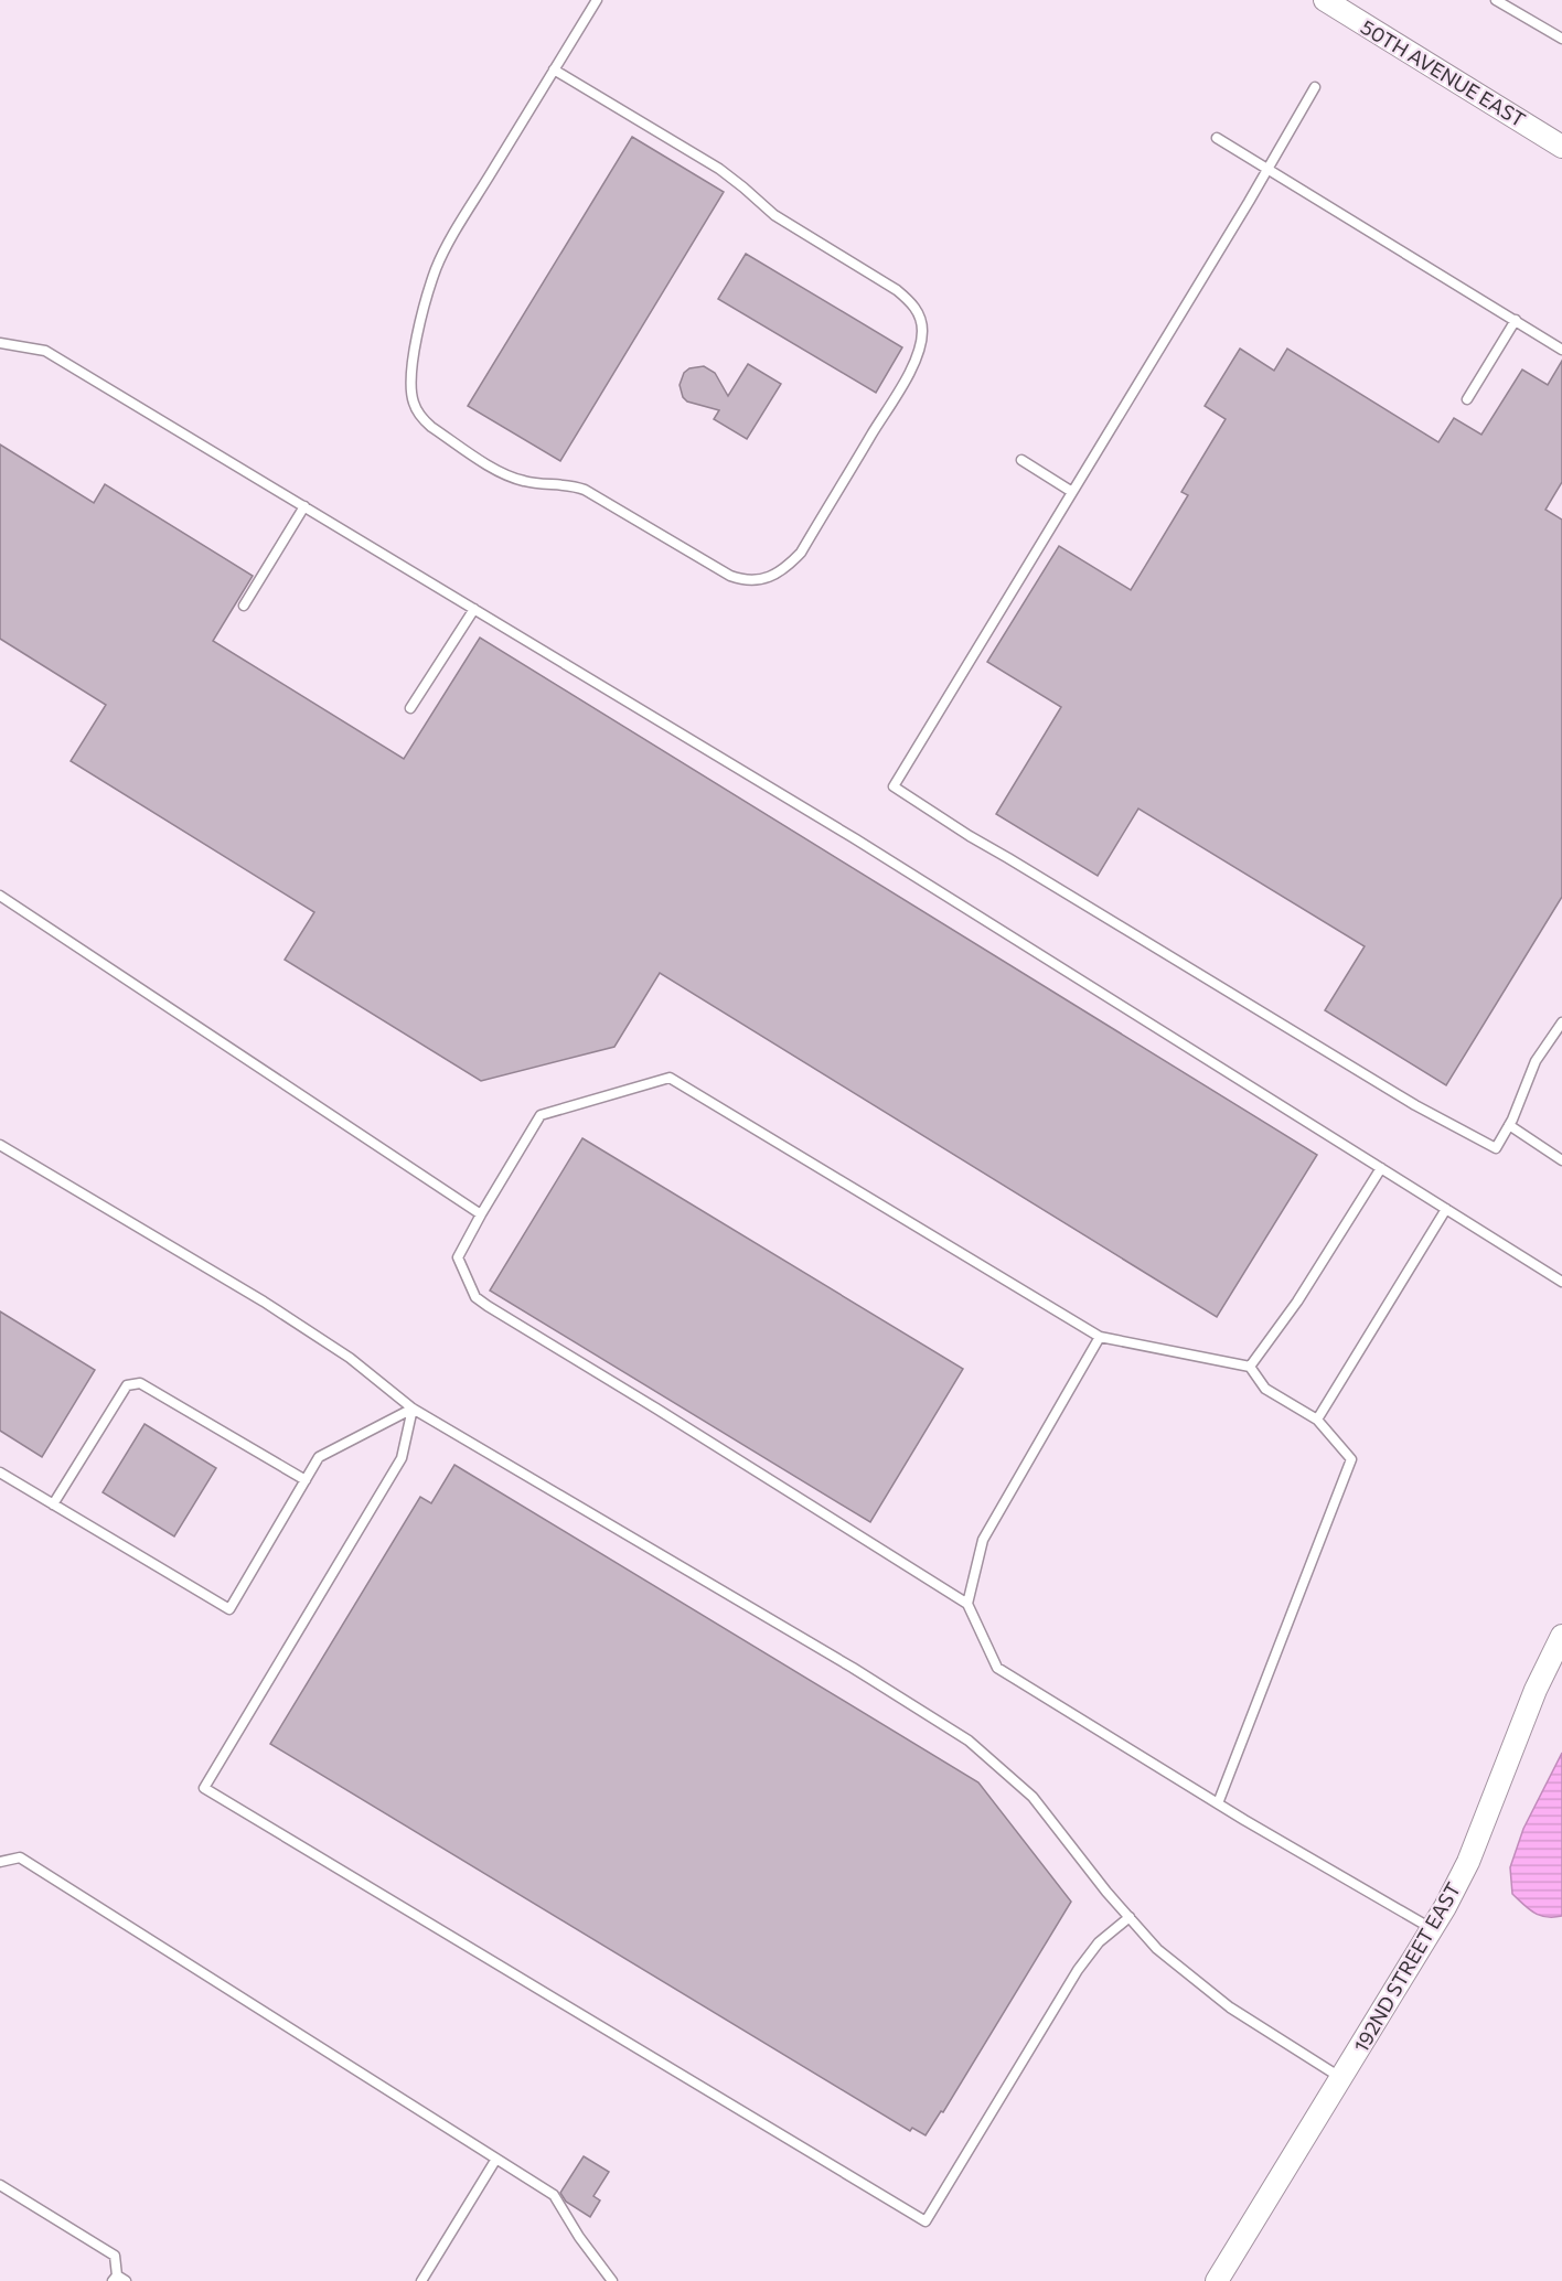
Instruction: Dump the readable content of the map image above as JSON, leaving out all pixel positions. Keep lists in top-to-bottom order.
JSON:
{
  "streets": {
    "street": ["50TH AVENUE EAST", "192ND STREET EAST"]
  }
}
